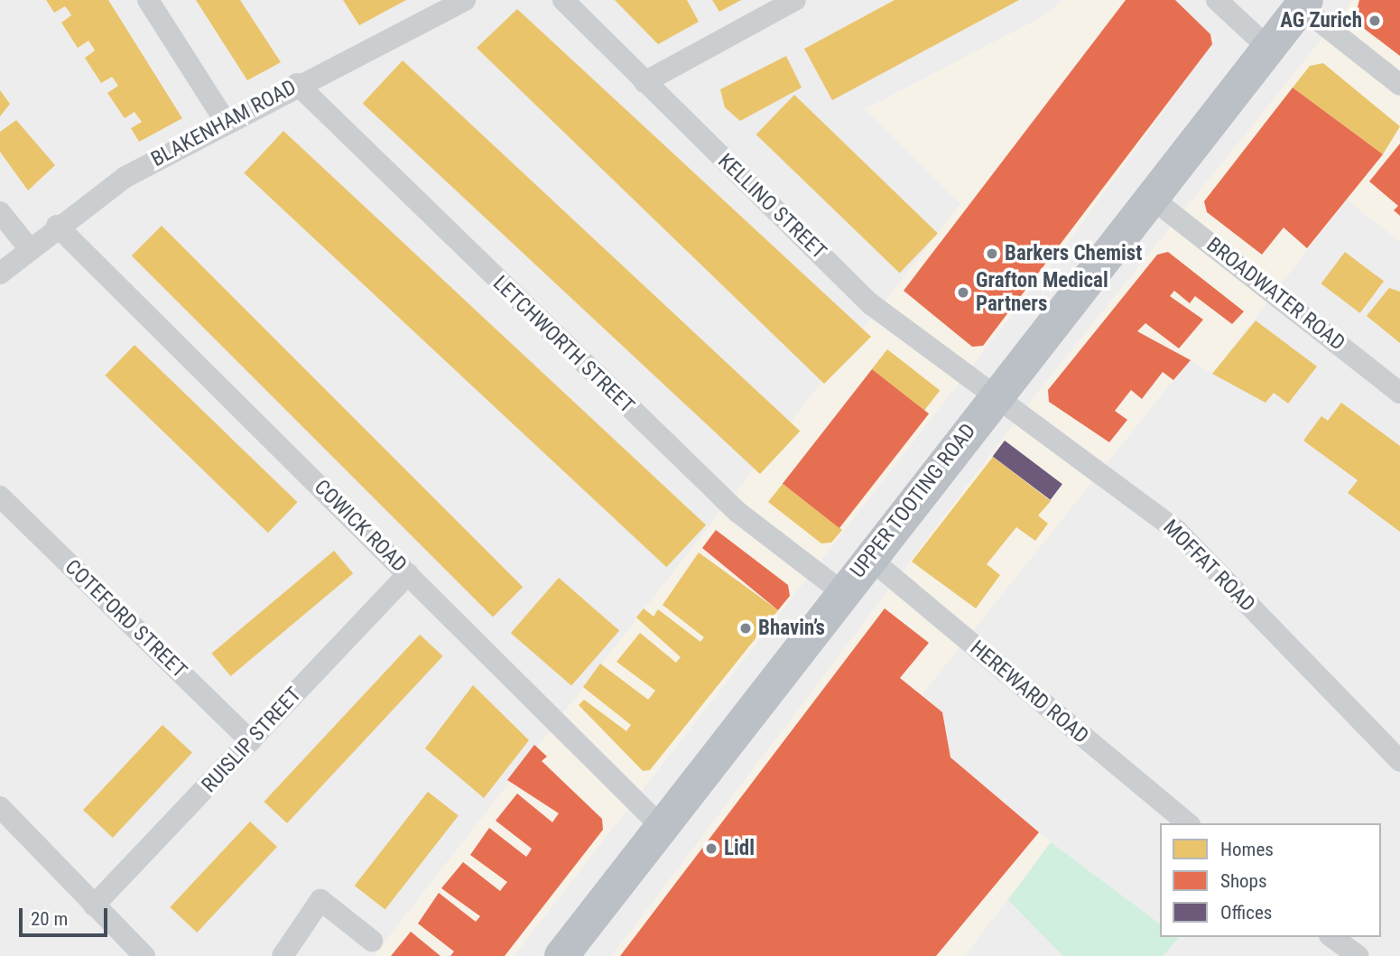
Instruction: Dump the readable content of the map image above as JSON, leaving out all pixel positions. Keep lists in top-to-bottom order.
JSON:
{
  "streets": {
    "highway": ["UPPER TOOTING ROAD"],
    "street": [
      "BLAKENHAM ROAD",
      "KELLINO STREET",
      "BROADWATER ROAD",
      "LETCHWORTH STREET",
      "COWICK ROAD",
      "MOFFAT ROAD",
      "COTEFORD STREET",
      "HEREWARD ROAD",
      "RUISLIP STREET"
    ]
  },
  "crossings": [
    ["BLAKENHAM ROAD", "LETCHWORTH STREET"],
    ["BLAKENHAM ROAD", "COWICK ROAD"],
    ["KELLINO STREET", "UPPER TOOTING ROAD"],
    ["KELLINO STREET", "MOFFAT ROAD"],
    ["BROADWATER ROAD", "UPPER TOOTING ROAD"],
    ["LETCHWORTH STREET", "UPPER TOOTING ROAD"],
    ["UPPER TOOTING ROAD", "COWICK ROAD"],
    ["UPPER TOOTING ROAD", "MOFFAT ROAD"],
    ["UPPER TOOTING ROAD", "HEREWARD ROAD"],
    ["COWICK ROAD", "RUISLIP STREET"],
    ["COTEFORD STREET", "RUISLIP STREET"]
  ],
  "places": [
    "AG Zurich",
    "Barkers Chemist",
    "Grafton Medical Partners",
    "Bhavin’s",
    "Lidl"
  ],
  "legend": ["Homes", "Shops", "Offices"],
  "scale_bar": "20 m"
}
